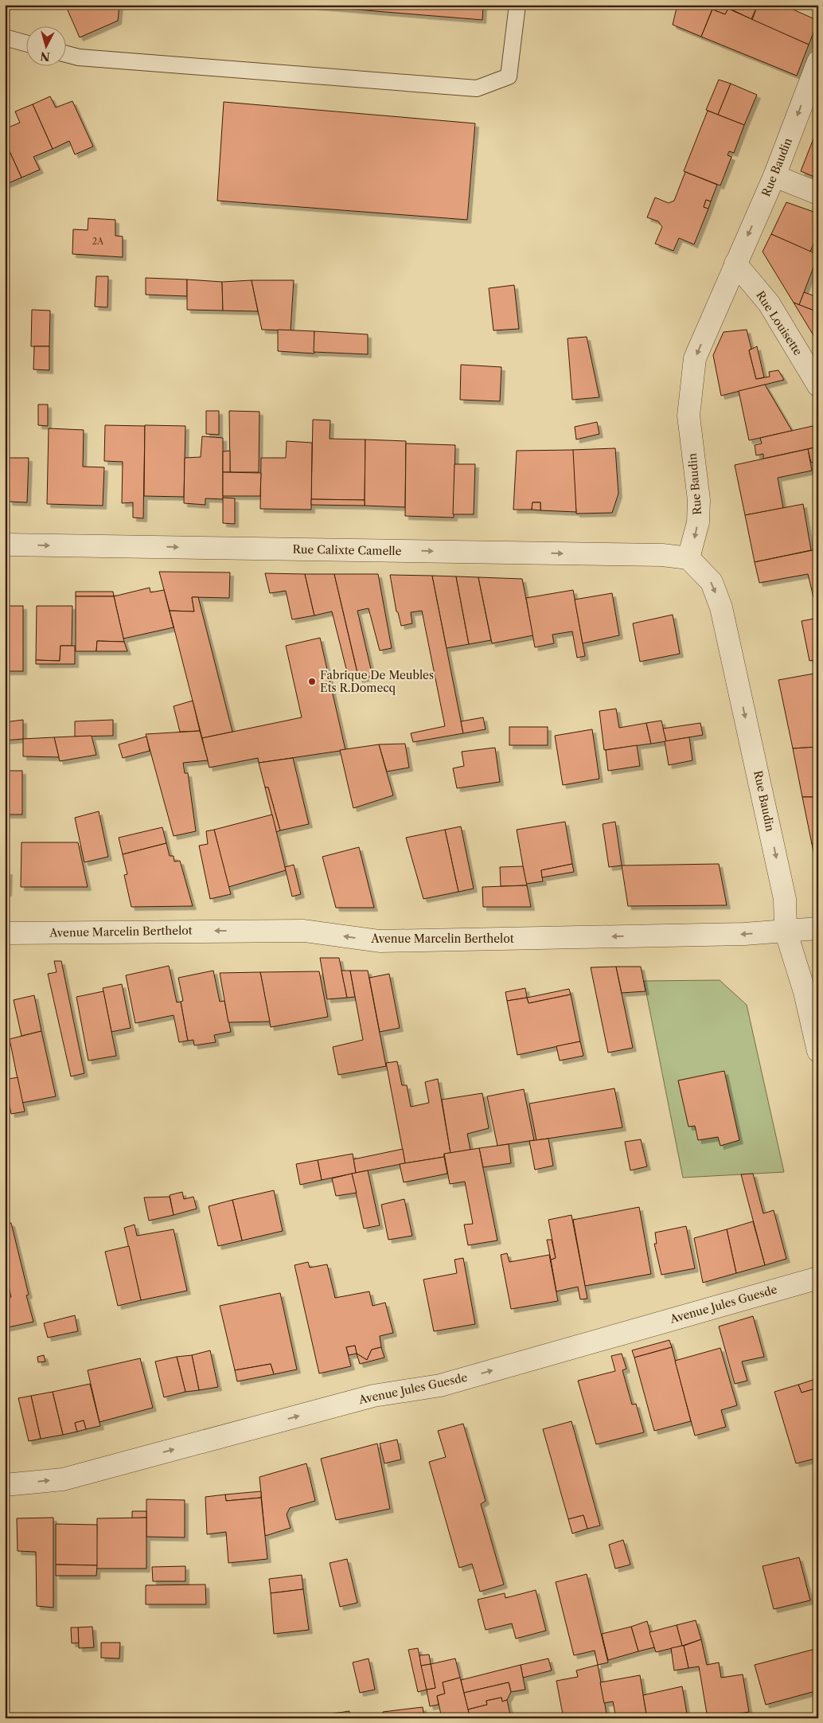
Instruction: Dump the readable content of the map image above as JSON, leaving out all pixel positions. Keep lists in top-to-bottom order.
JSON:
{
  "streets": {
    "street": [
      "Rue Baudin",
      "Rue Louisette",
      "Rue Calixte Camelle",
      "Avenue Marcelin Berthelot",
      "Avenue Jules Guesde"
    ]
  },
  "crossings": [
    ["Rue Baudin", "Rue Louisette"],
    ["Rue Baudin", "Rue Calixte Camelle"],
    ["Rue Baudin", "Avenue Marcelin Berthelot"]
  ],
  "one_way": [
    "Rue Baudin",
    "Rue Calixte Camelle",
    "Avenue Marcelin Berthelot",
    "Avenue Jules Guesde"
  ],
  "places": ["Fabrique De Meubles Ets R.Domecq"],
  "house_numbers": ["2A"],
  "north": "bottom"
}
